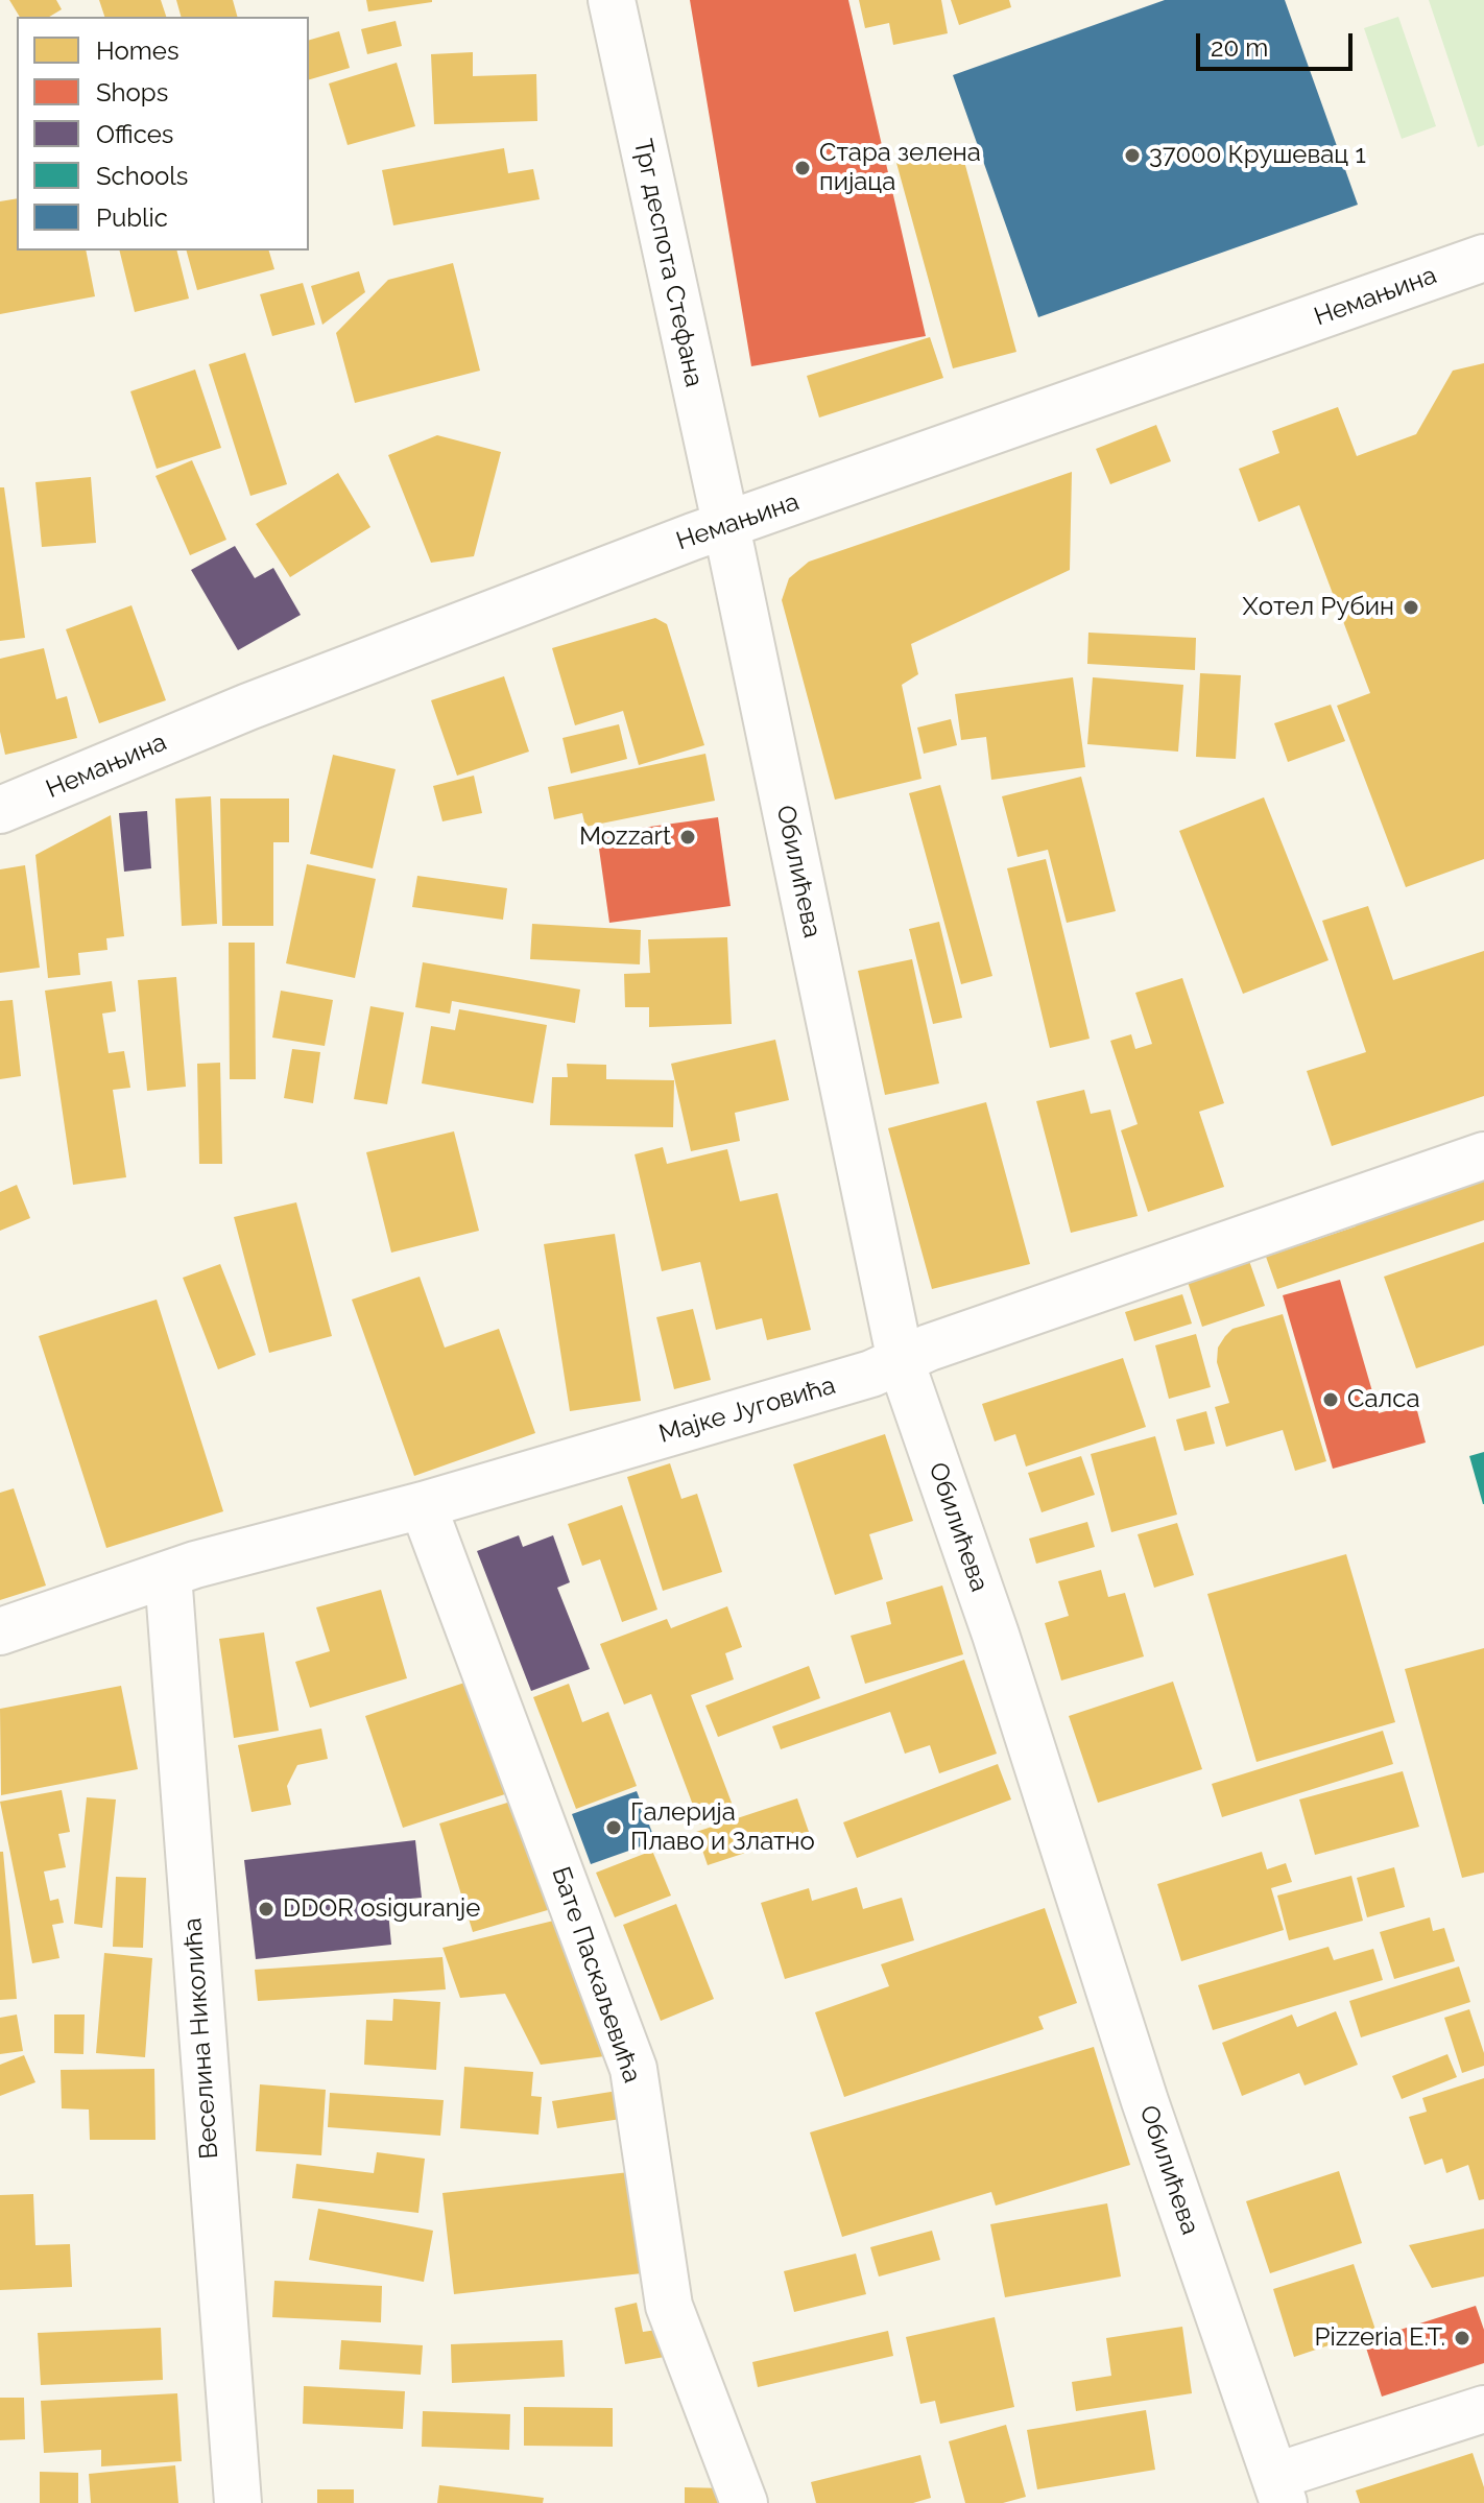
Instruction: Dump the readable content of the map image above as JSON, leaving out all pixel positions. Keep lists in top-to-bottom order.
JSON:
{
  "streets": {
    "street": [
      "Трг деспота Стефана",
      "Немањина",
      "Обилићева",
      "Мајке Југовића",
      "Бате Паскаљевића",
      "Веселина Николића"
    ]
  },
  "crossings": [
    ["Трг деспота Стефана", "Немањина"],
    ["Трг деспота Стефана", "Обилићева"],
    ["Немањина", "Обилићева"],
    ["Обилићева", "Мајке Југовића"],
    ["Мајке Југовића", "Бате Паскаљевића"],
    ["Мајке Југовића", "Веселина Николића"]
  ],
  "places": [
    "37000 Крушевац 1",
    "Стара зелена пијаца",
    "Хотел Рубин",
    "Mozzart",
    "Салса",
    "Галерија Плаво и Златно",
    "DDOR osiguranje",
    "Pizzeria E.T."
  ],
  "legend": [
    "Homes",
    "Shops",
    "Offices",
    "Schools",
    "Public"
  ],
  "scale_bar": "20 m"
}
